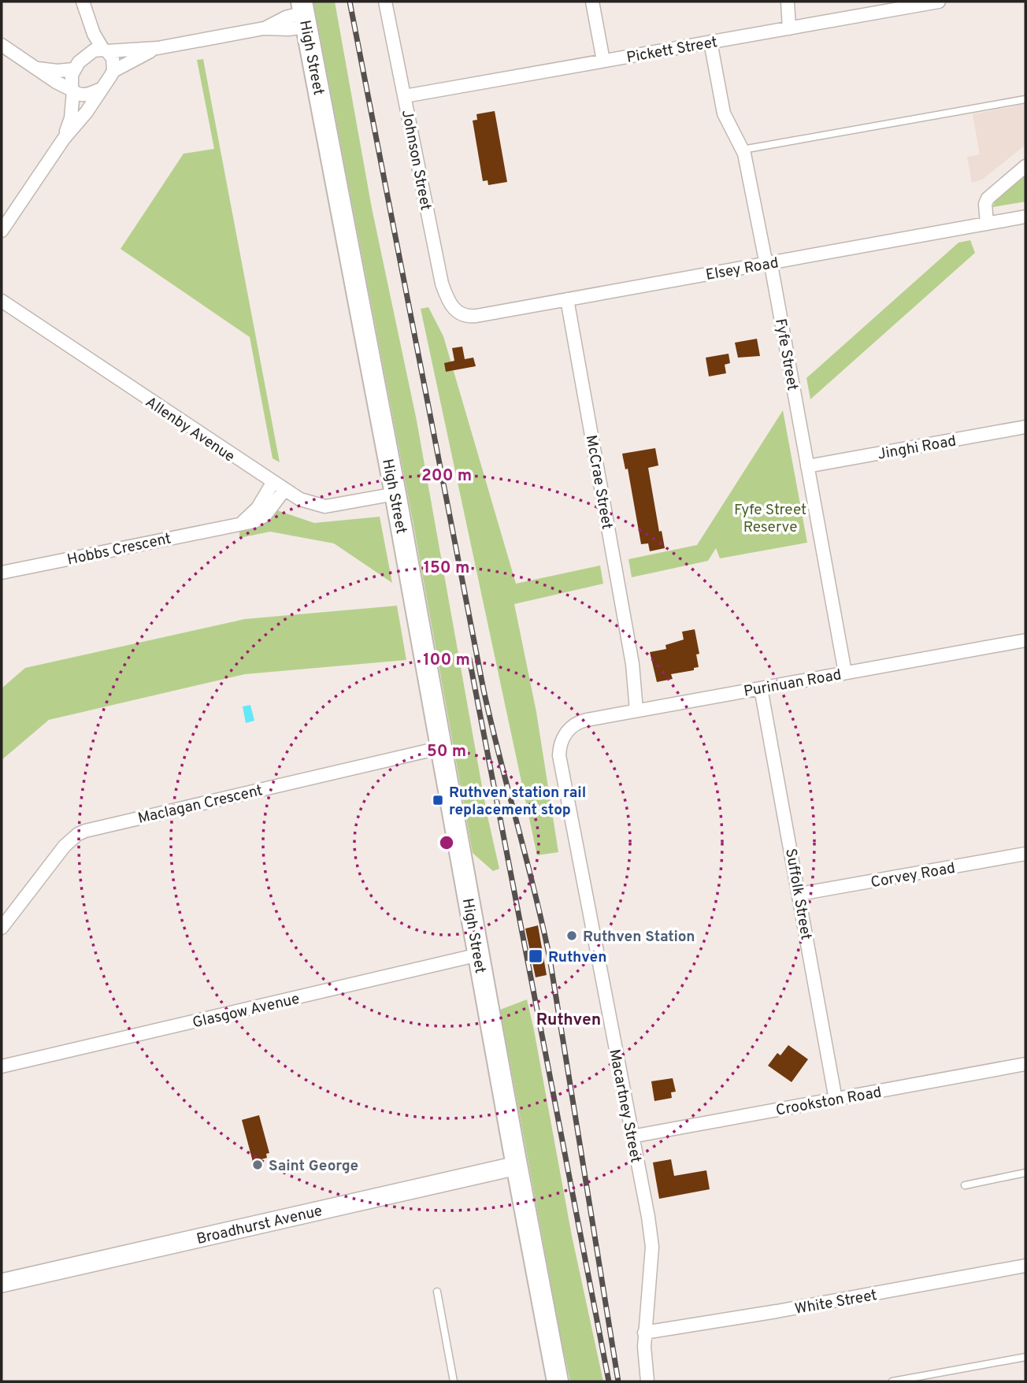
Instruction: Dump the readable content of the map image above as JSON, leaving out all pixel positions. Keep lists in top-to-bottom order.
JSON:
{
  "streets": {
    "main road": ["High Street"],
    "street": [
      "Pickett Street",
      "Johnson Street",
      "Elsey Road",
      "Fyfe Street",
      "Allenby Avenue",
      "Jinghi Road",
      "McCrae Street",
      "Hobbs Crescent",
      "Purinuan Road",
      "Maclagan Crescent",
      "Corvey Road",
      "Suffolk Street",
      "Glasgow Avenue",
      "Crookston Road",
      "Macartney Street",
      "Broadhurst Avenue",
      "White Street"
    ]
  },
  "crossings": [
    ["Pickett Street", "Johnson Street"],
    ["Pickett Street", "Fyfe Street"],
    ["High Street", "Allenby Avenue"],
    ["High Street", "Maclagan Crescent"],
    ["High Street", "Glasgow Avenue"],
    ["High Street", "Broadhurst Avenue"],
    ["Johnson Street", "Elsey Road"],
    ["Elsey Road", "Fyfe Street"],
    ["Elsey Road", "McCrae Street"],
    ["Fyfe Street", "Jinghi Road"],
    ["Fyfe Street", "Purinuan Road"],
    ["Allenby Avenue", "Hobbs Crescent"],
    ["McCrae Street", "Purinuan Road"],
    ["Purinuan Road", "Suffolk Street"],
    ["Purinuan Road", "Macartney Street"],
    ["Corvey Road", "Suffolk Street"],
    ["Suffolk Street", "Crookston Road"],
    ["Crookston Road", "Macartney Street"],
    ["Macartney Street", "White Street"]
  ],
  "districts": ["Ruthven"],
  "parks": ["Fyfe Street Reserve"],
  "places": {
    "transit": ["Ruthven station rail replacement stop", "Ruthven"],
    "other": ["Ruthven Station", "Saint George"]
  },
  "rings": [
    "200 m",
    "150 m",
    "100 m",
    "50 m"
  ]
}
